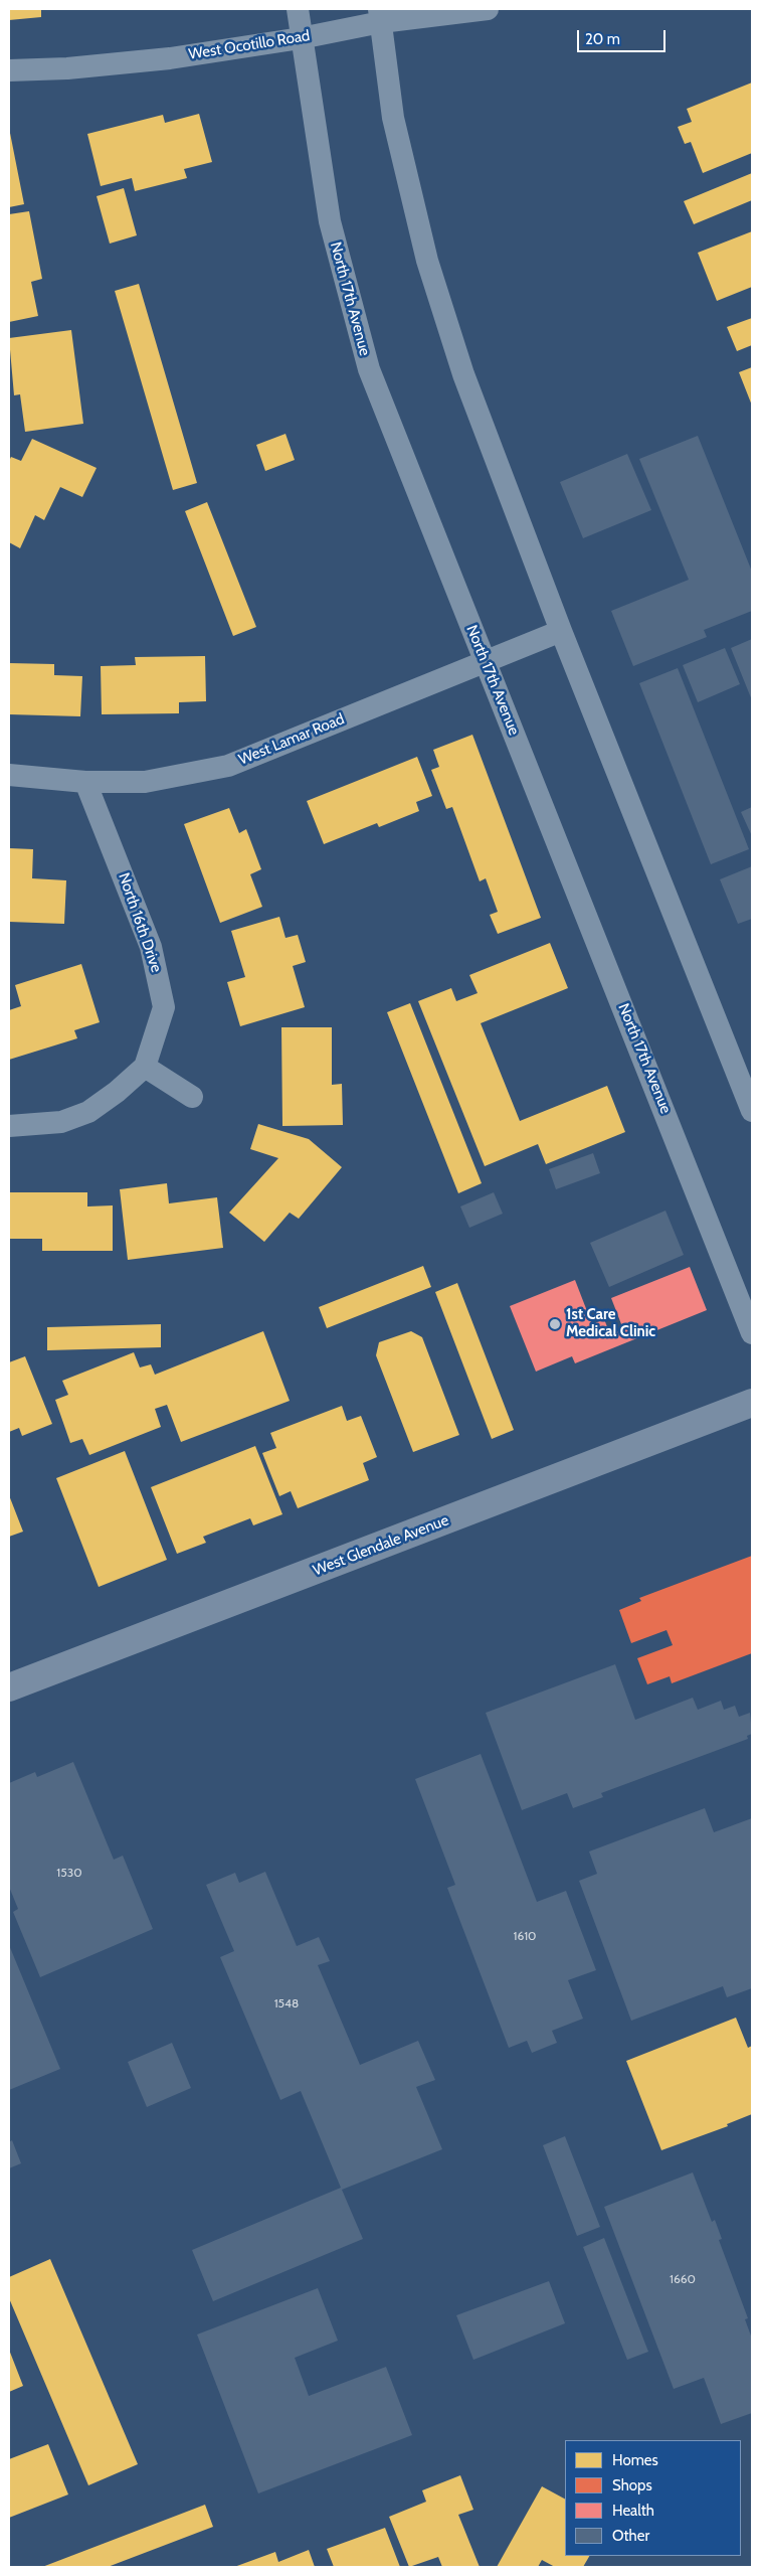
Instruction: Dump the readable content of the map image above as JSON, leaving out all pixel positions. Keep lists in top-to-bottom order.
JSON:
{
  "streets": {
    "main road": ["West Glendale Avenue"],
    "street": [
      "West Ocotillo Road",
      "North 17th Avenue",
      "West Lamar Road",
      "North 16th Drive"
    ]
  },
  "crossings": [
    ["West Ocotillo Road", "North 17th Avenue"],
    ["North 17th Avenue", "West Lamar Road"],
    ["West Lamar Road", "North 16th Drive"]
  ],
  "places": ["1st Care Medical Clinic"],
  "house_numbers": [
    "1530",
    "1610",
    "1548",
    "1660"
  ],
  "legend": [
    "Homes",
    "Shops",
    "Health",
    "Other"
  ],
  "scale_bar": "20 m"
}
